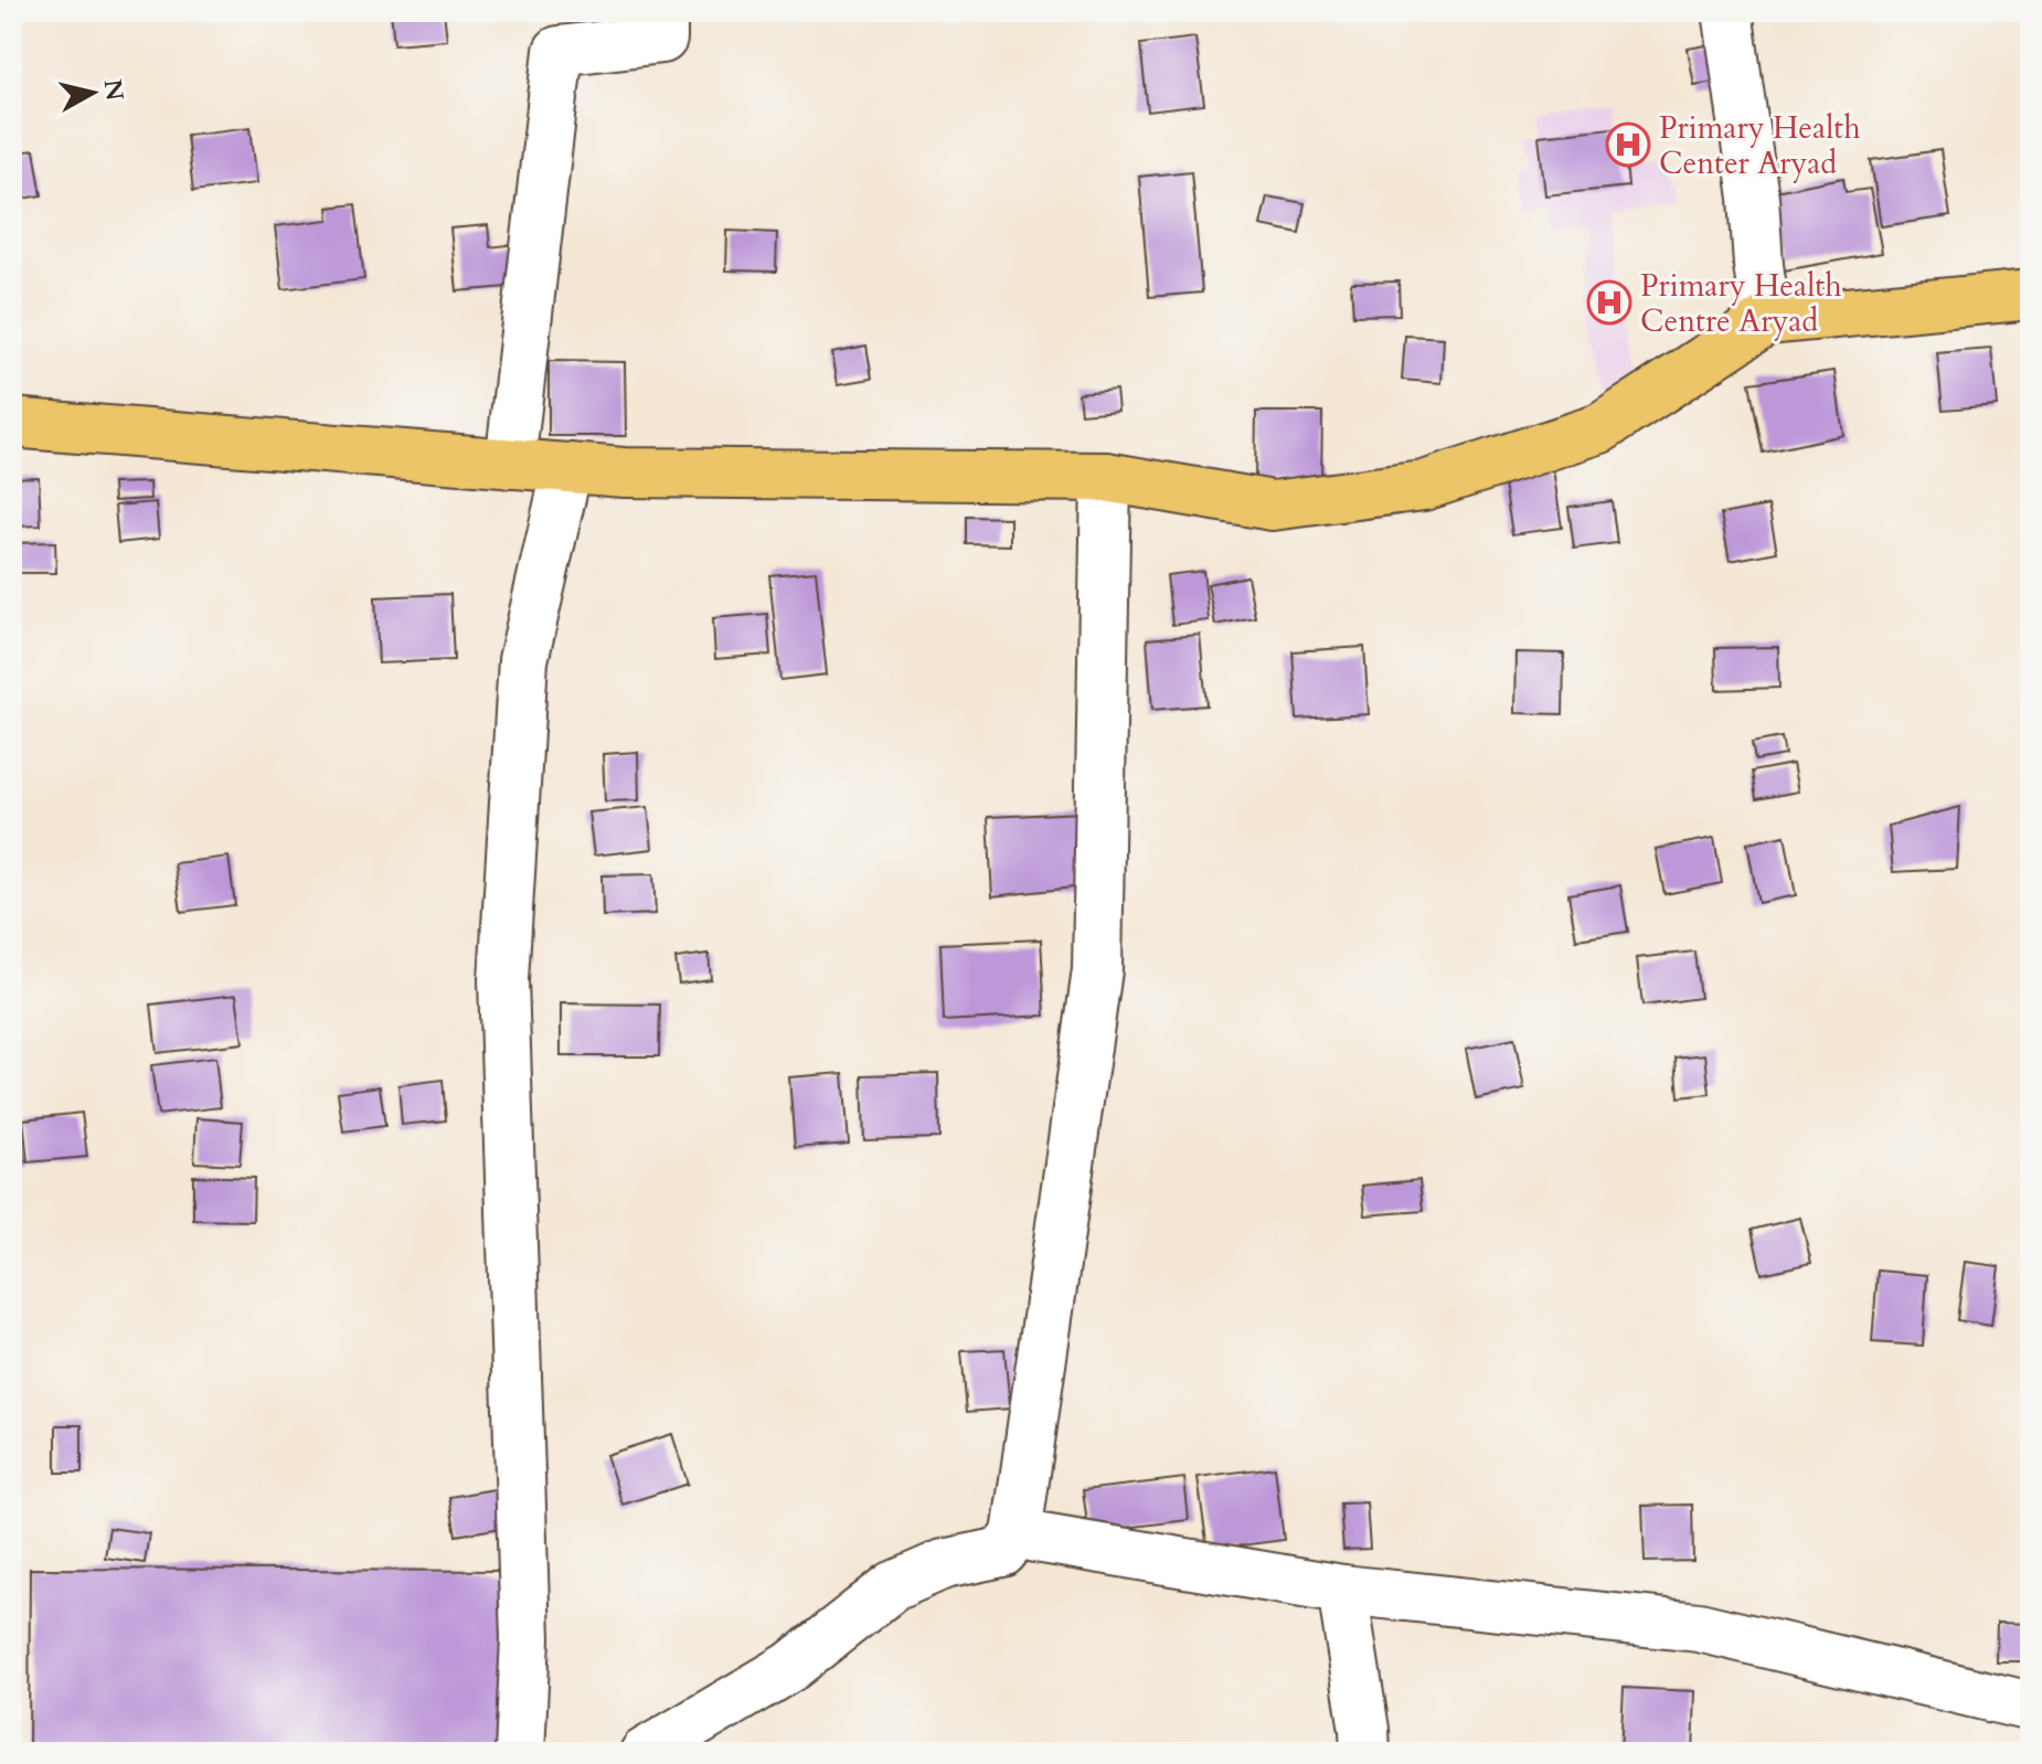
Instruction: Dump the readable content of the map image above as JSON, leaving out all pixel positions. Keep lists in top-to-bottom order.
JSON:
{
  "places": {
    "hospital": ["Primary Health Center Aryad", "Primary Health Centre Aryad"]
  },
  "north": "right"
}
